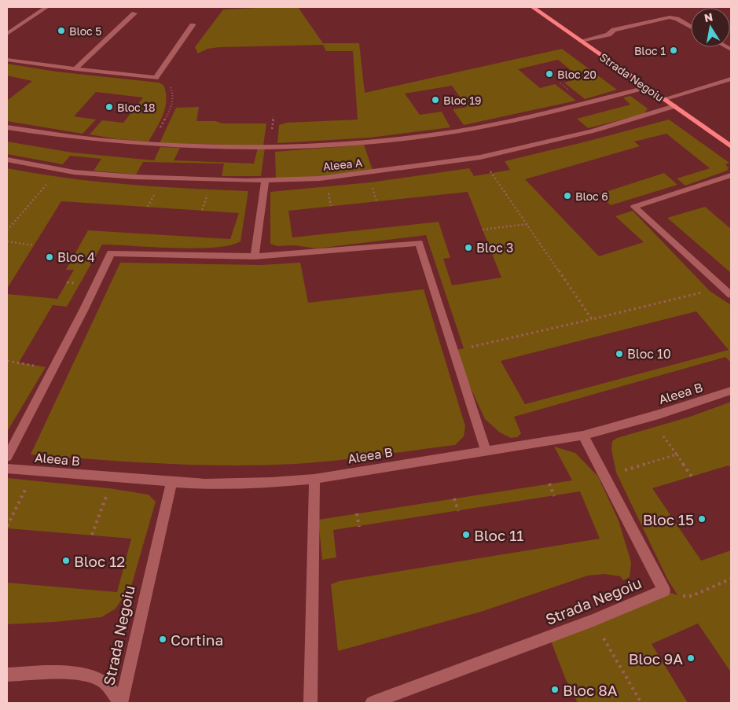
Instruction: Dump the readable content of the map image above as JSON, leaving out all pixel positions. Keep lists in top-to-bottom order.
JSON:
{
  "streets": {
    "main road": ["Strada Negoiu"],
    "street": ["Aleea A", "Aleea B"]
  },
  "crossings": [
    ["Strada Negoiu", "Aleea A"],
    ["Strada Negoiu", "Aleea B"]
  ],
  "places": [
    "Bloc 5",
    "Bloc 1",
    "Bloc 20",
    "Bloc 19",
    "Bloc 18",
    "Bloc 6",
    "Bloc 3",
    "Bloc 4",
    "Bloc 10",
    "Bloc 15",
    "Bloc 11",
    "Bloc 12",
    "Cortina",
    "Bloc 9A",
    "Bloc 8A"
  ],
  "north": "top"
}
